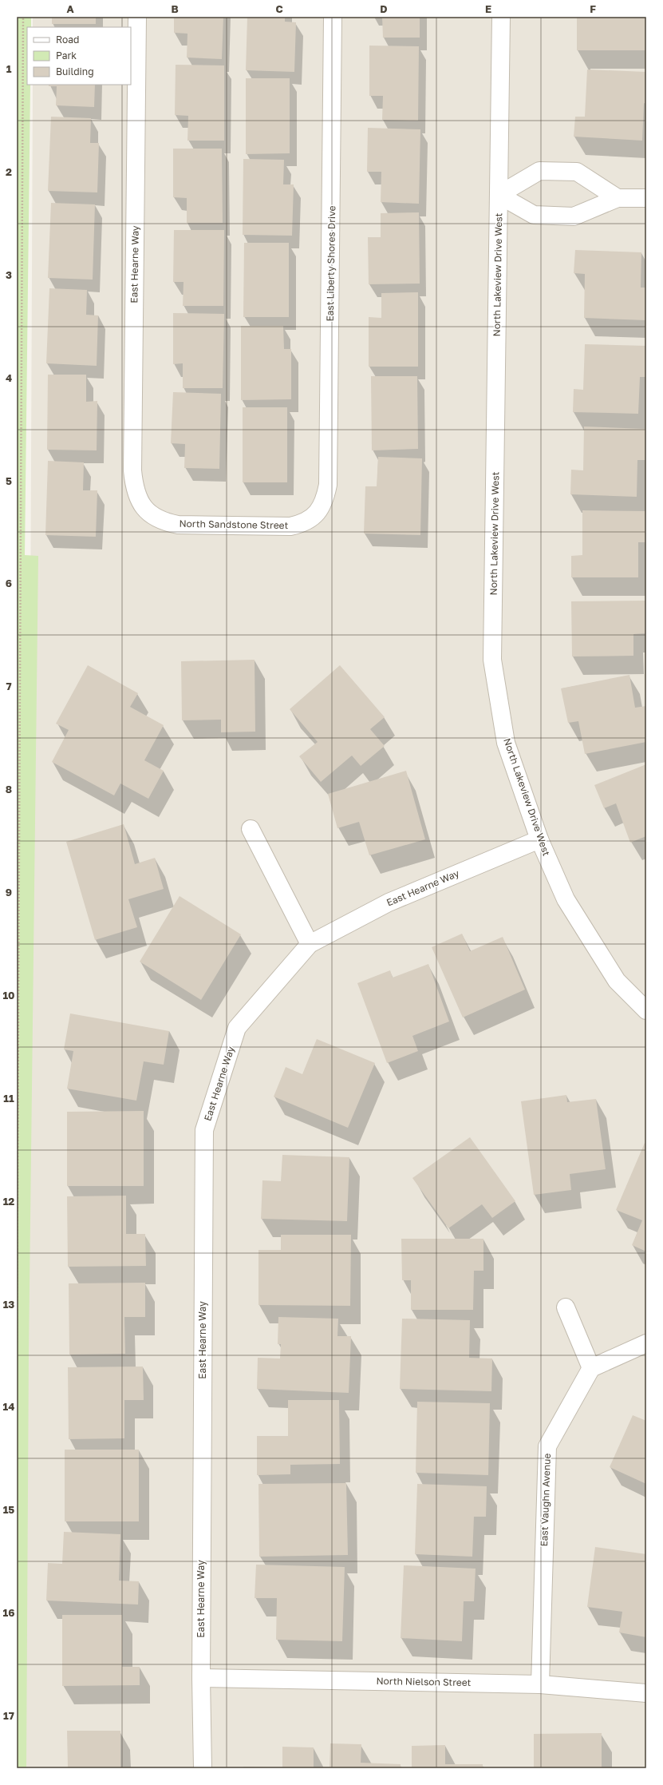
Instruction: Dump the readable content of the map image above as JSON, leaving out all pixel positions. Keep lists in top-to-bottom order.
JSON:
{
  "streets": {
    "street": [
      "East Liberty Shores Drive",
      "East Hearne Way",
      "North Lakeview Drive West",
      "North Sandstone Street",
      "East Vaughn Avenue",
      "North Nielson Street"
    ]
  },
  "crossings": [
    ["East Liberty Shores Drive", "North Sandstone Street"],
    ["East Hearne Way", "North Lakeview Drive West"],
    ["East Hearne Way", "North Sandstone Street"],
    ["East Hearne Way", "North Nielson Street"],
    ["East Vaughn Avenue", "North Nielson Street"]
  ],
  "legend": ["Road", "Park", "Building"],
  "grid": {
    "columns": [
      "A",
      "B",
      "C",
      "D",
      "E",
      "F"
    ],
    "rows": [
      "1",
      "2",
      "3",
      "4",
      "5",
      "6",
      "7",
      "8",
      "9",
      "10",
      "11",
      "12",
      "13",
      "14",
      "15",
      "16",
      "17"
    ]
  }
}
